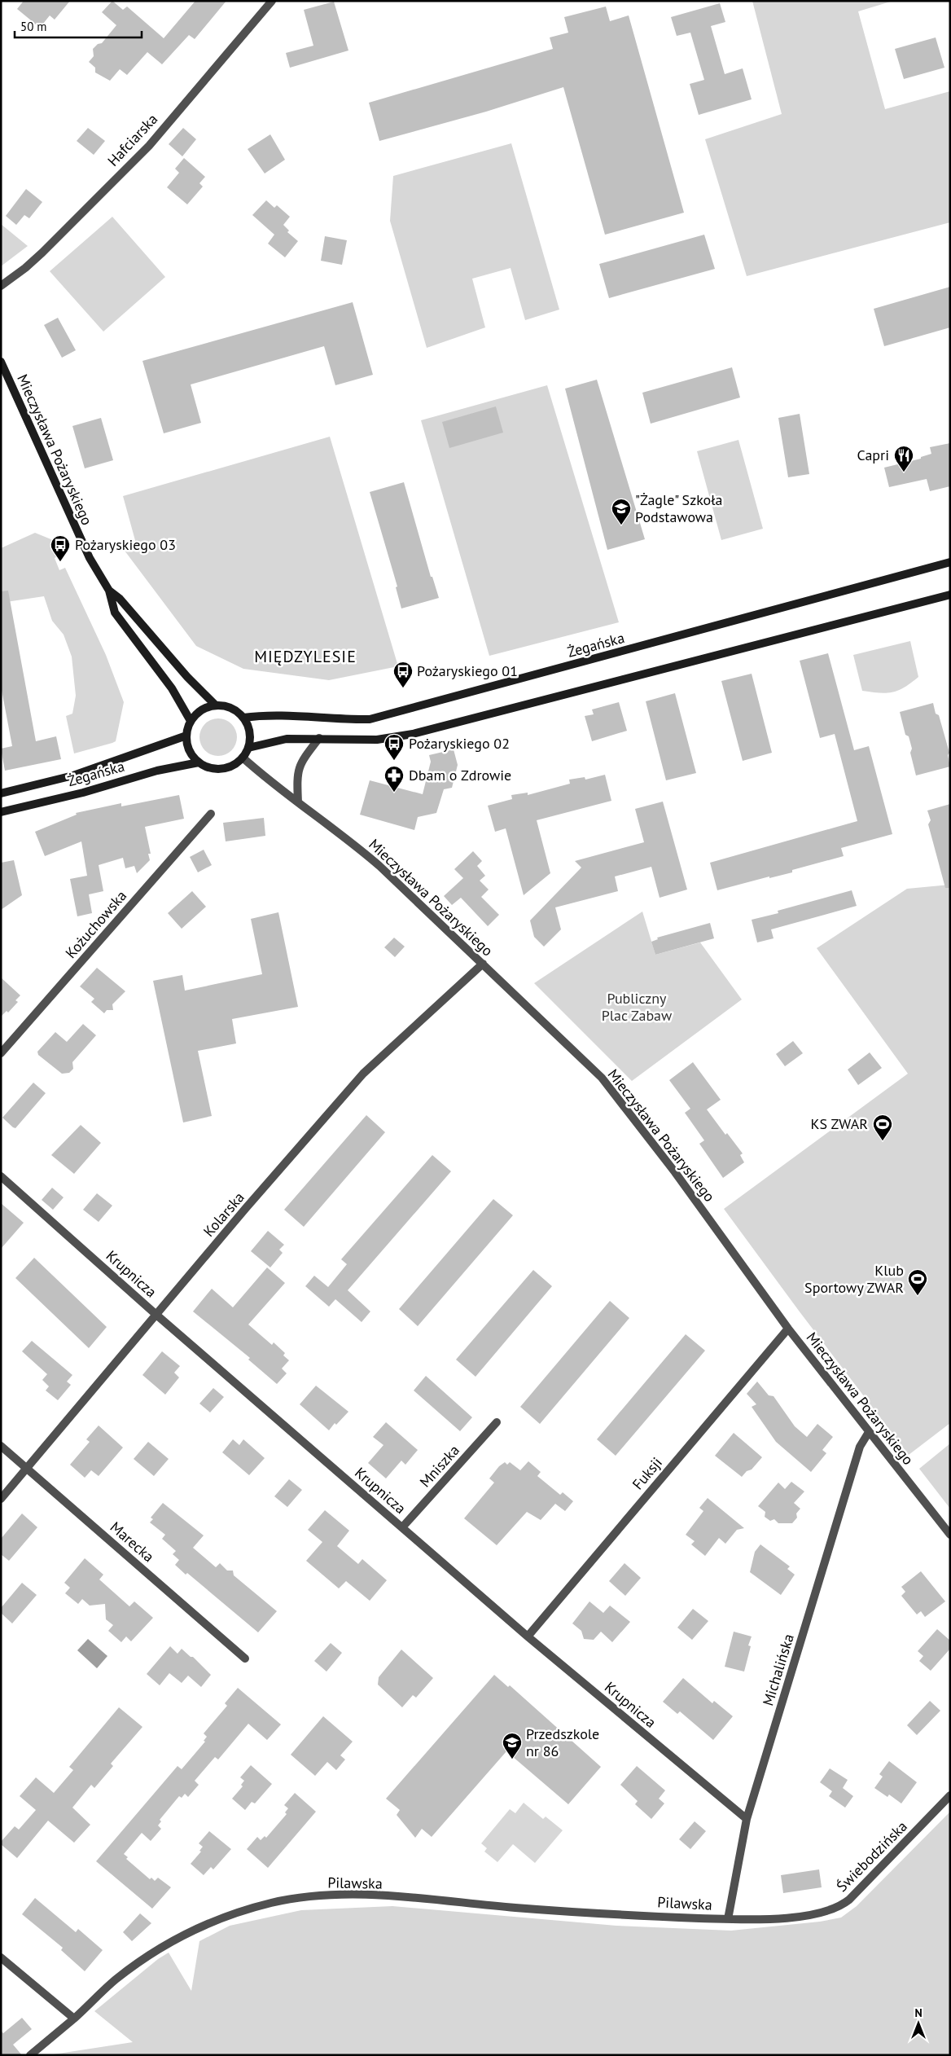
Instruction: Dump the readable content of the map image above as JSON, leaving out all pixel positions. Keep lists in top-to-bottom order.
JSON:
{
  "streets": {
    "street": [
      "Hafciarska",
      "Mieczysława Pożaryskiego",
      "Żegańska",
      "Kożuchowska",
      "Kolarska",
      "Krupnicza",
      "Mniszka",
      "Fuksji",
      "Marecka",
      "Michalińska",
      "Świebodzińska",
      "Pilawska"
    ]
  },
  "crossings": [
    ["Mieczysława Pożaryskiego", "Żegańska"],
    ["Mieczysława Pożaryskiego", "Kolarska"],
    ["Mieczysława Pożaryskiego", "Fuksji"],
    ["Mieczysława Pożaryskiego", "Michalińska"],
    ["Kolarska", "Krupnicza"],
    ["Kolarska", "Marecka"],
    ["Krupnicza", "Mniszka"],
    ["Krupnicza", "Fuksji"],
    ["Krupnicza", "Michalińska"],
    ["Michalińska", "Świebodzińska"],
    ["Michalińska", "Pilawska"],
    ["Świebodzińska", "Pilawska"]
  ],
  "districts": ["MIĘDZYLESIE"],
  "parks": ["Publiczny Plac Zabaw"],
  "places": {
    "restaurant": ["Capri"],
    "school or university": ["\"Żagle\" Szkoła Podstawowa", "Przedszkole nr 86"],
    "bus stop": ["Pożaryskiego 03", "Pożaryskiego 01", "Pożaryskiego 02"],
    "pharmacy": ["Dbam o Zdrowie"],
    "sports": ["KS ZWAR", "Klub Sportowy ZWAR"]
  },
  "scale_bar": "50 m",
  "north": "top"
}
